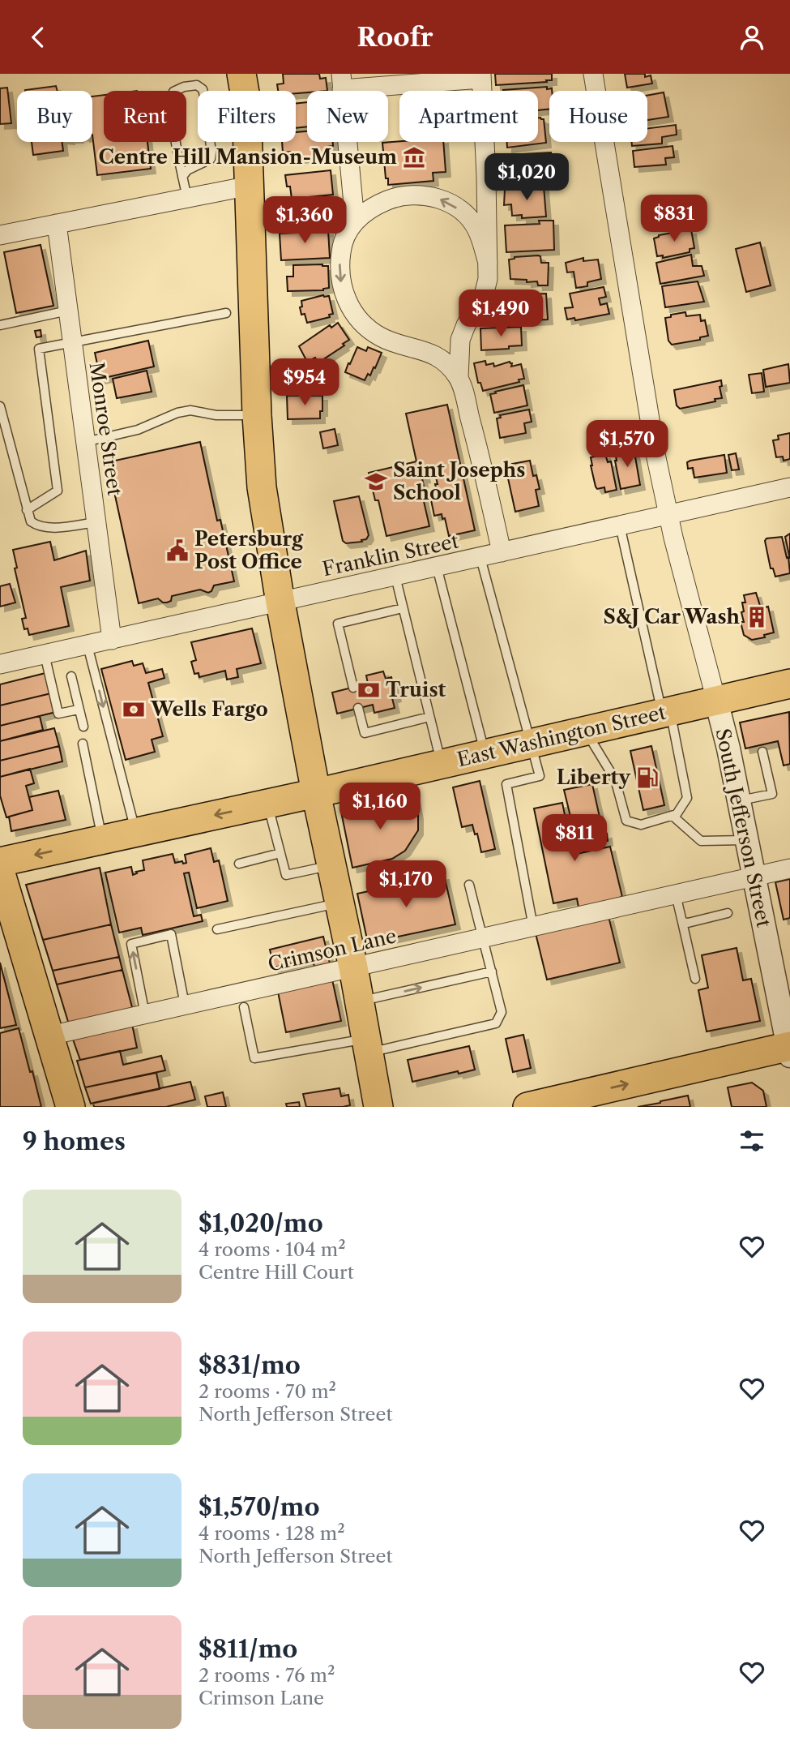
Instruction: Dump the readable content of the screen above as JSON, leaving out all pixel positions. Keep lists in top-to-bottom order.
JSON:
{
  "streets": {
    "main road": ["East Washington Street"],
    "street": [
      "Monroe Street",
      "Franklin Street",
      "South Jefferson Street",
      "Crimson Lane"
    ]
  },
  "crossings": [
    ["Monroe Street", "Franklin Street"],
    ["East Washington Street", "South Jefferson Street"],
    ["South Jefferson Street", "Crimson Lane"]
  ],
  "places": {
    "museum": ["Centre Hill Mansion-Museum"],
    "school or university": ["Saint Josephs School"],
    "public building": ["Petersburg Post Office"],
    "building": ["S&J Car Wash"],
    "bank": ["Truist", "Wells Fargo"],
    "fuel station": ["Liberty"]
  },
  "page": {
    "header": "Roofr",
    "chip": [
      "Buy",
      "Rent",
      "Filters",
      "New",
      "Apartment",
      "House"
    ],
    "price": [
      "$1,020",
      "$831",
      "$1,360",
      "$1,490",
      "$954",
      "$1,570",
      "$1,160",
      "$811",
      "$1,170"
    ],
    "heading": "9 homes",
    "list": [
      {
        "name": "$1,020/mo",
        "note": "4 rooms · 104 m² · Centre Hill Court"
      },
      {
        "name": "$831/mo",
        "note": "2 rooms · 70 m² · North Jefferson Street"
      },
      {
        "name": "$1,570/mo",
        "note": "4 rooms · 128 m² · North Jefferson Street"
      },
      {
        "name": "$811/mo",
        "note": "2 rooms · 76 m² · Crimson Lane"
      }
    ]
  }
}
